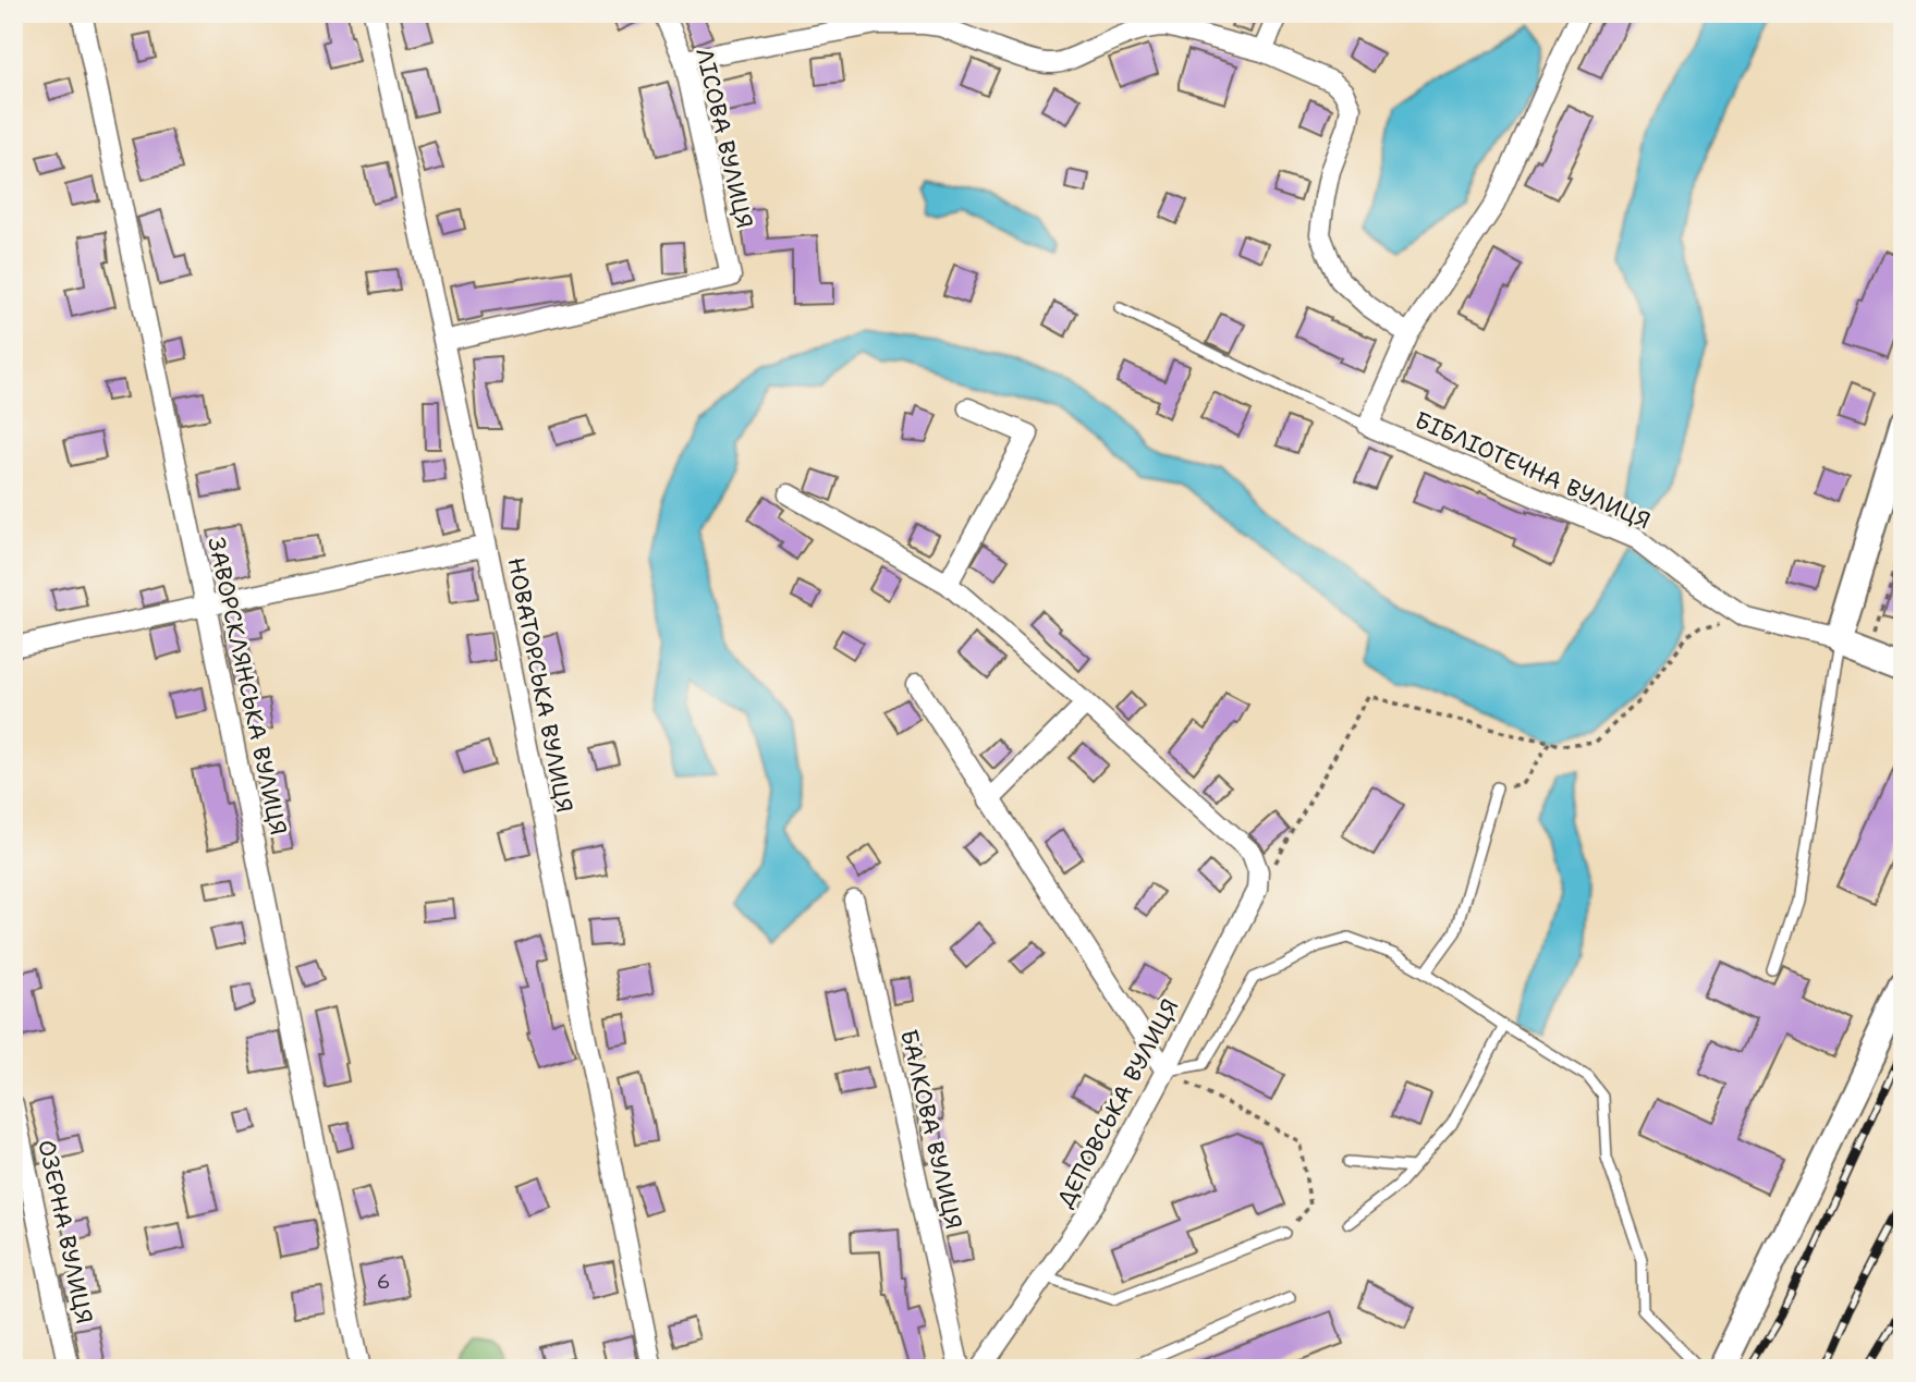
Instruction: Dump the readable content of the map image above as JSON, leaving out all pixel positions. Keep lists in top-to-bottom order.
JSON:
{
  "streets": {
    "street": [
      "ЛІСОВА ВУЛИЦЯ",
      "БІБЛІОТЕЧНА ВУЛИЦЯ",
      "НОВАТОРСЬКА ВУЛИЦЯ",
      "ЗАВОРСКЛЯНСЬКА ВУЛИЦЯ",
      "ДЕПОВСЬКА ВУЛИЦЯ",
      "БАЛКОВА ВУЛИЦЯ",
      "ОЗЕРНА ВУЛИЦЯ"
    ]
  },
  "crossings": [
    ["ЛІСОВА ВУЛИЦЯ", "НОВАТОРСЬКА ВУЛИЦЯ"]
  ],
  "house_numbers": ["6"]
}
